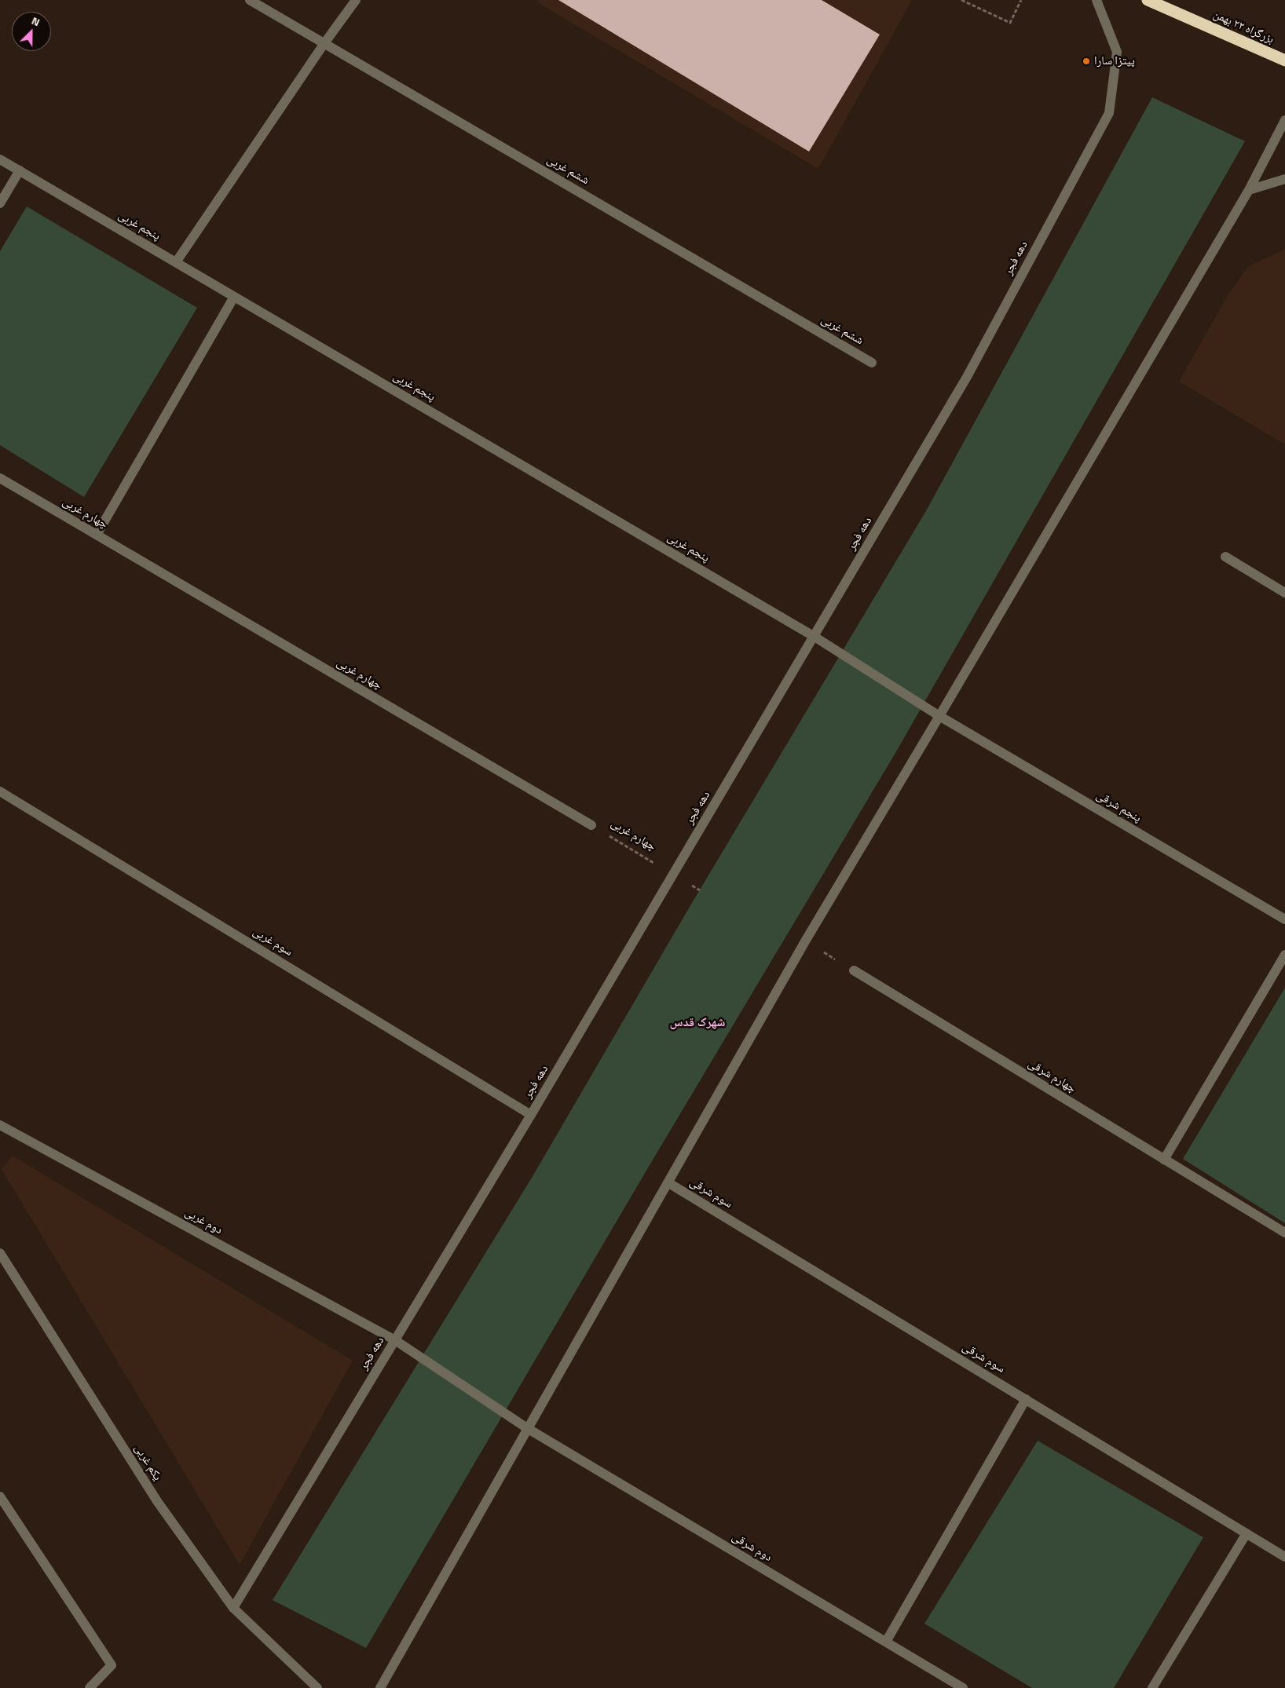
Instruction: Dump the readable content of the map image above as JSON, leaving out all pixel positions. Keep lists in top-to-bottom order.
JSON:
{
  "streets": {
    "highway": ["بزرگراه ۲۲ بهمن"],
    "street": [
      "ششم غربی",
      "پنجم غربی",
      "دهه فجر",
      "چهارم غربی",
      "پنجم شرقی",
      "سوم غربی",
      "چهارم شرقی",
      "سوم شرقی",
      "دوم غربی",
      "یکم غربی",
      "دوم شرقی"
    ]
  },
  "crossings": [
    ["پنجم غربی", "دهه فجر"],
    ["پنجم غربی", "پنجم شرقی"],
    ["دهه فجر", "سوم غربی"],
    ["دهه فجر", "دوم غربی"],
    ["دهه فجر", "یکم غربی"],
    ["دوم غربی", "دوم شرقی"]
  ],
  "districts": ["شهرک قدس"],
  "places": ["پیتزا سارا"],
  "north": "top right"
}
